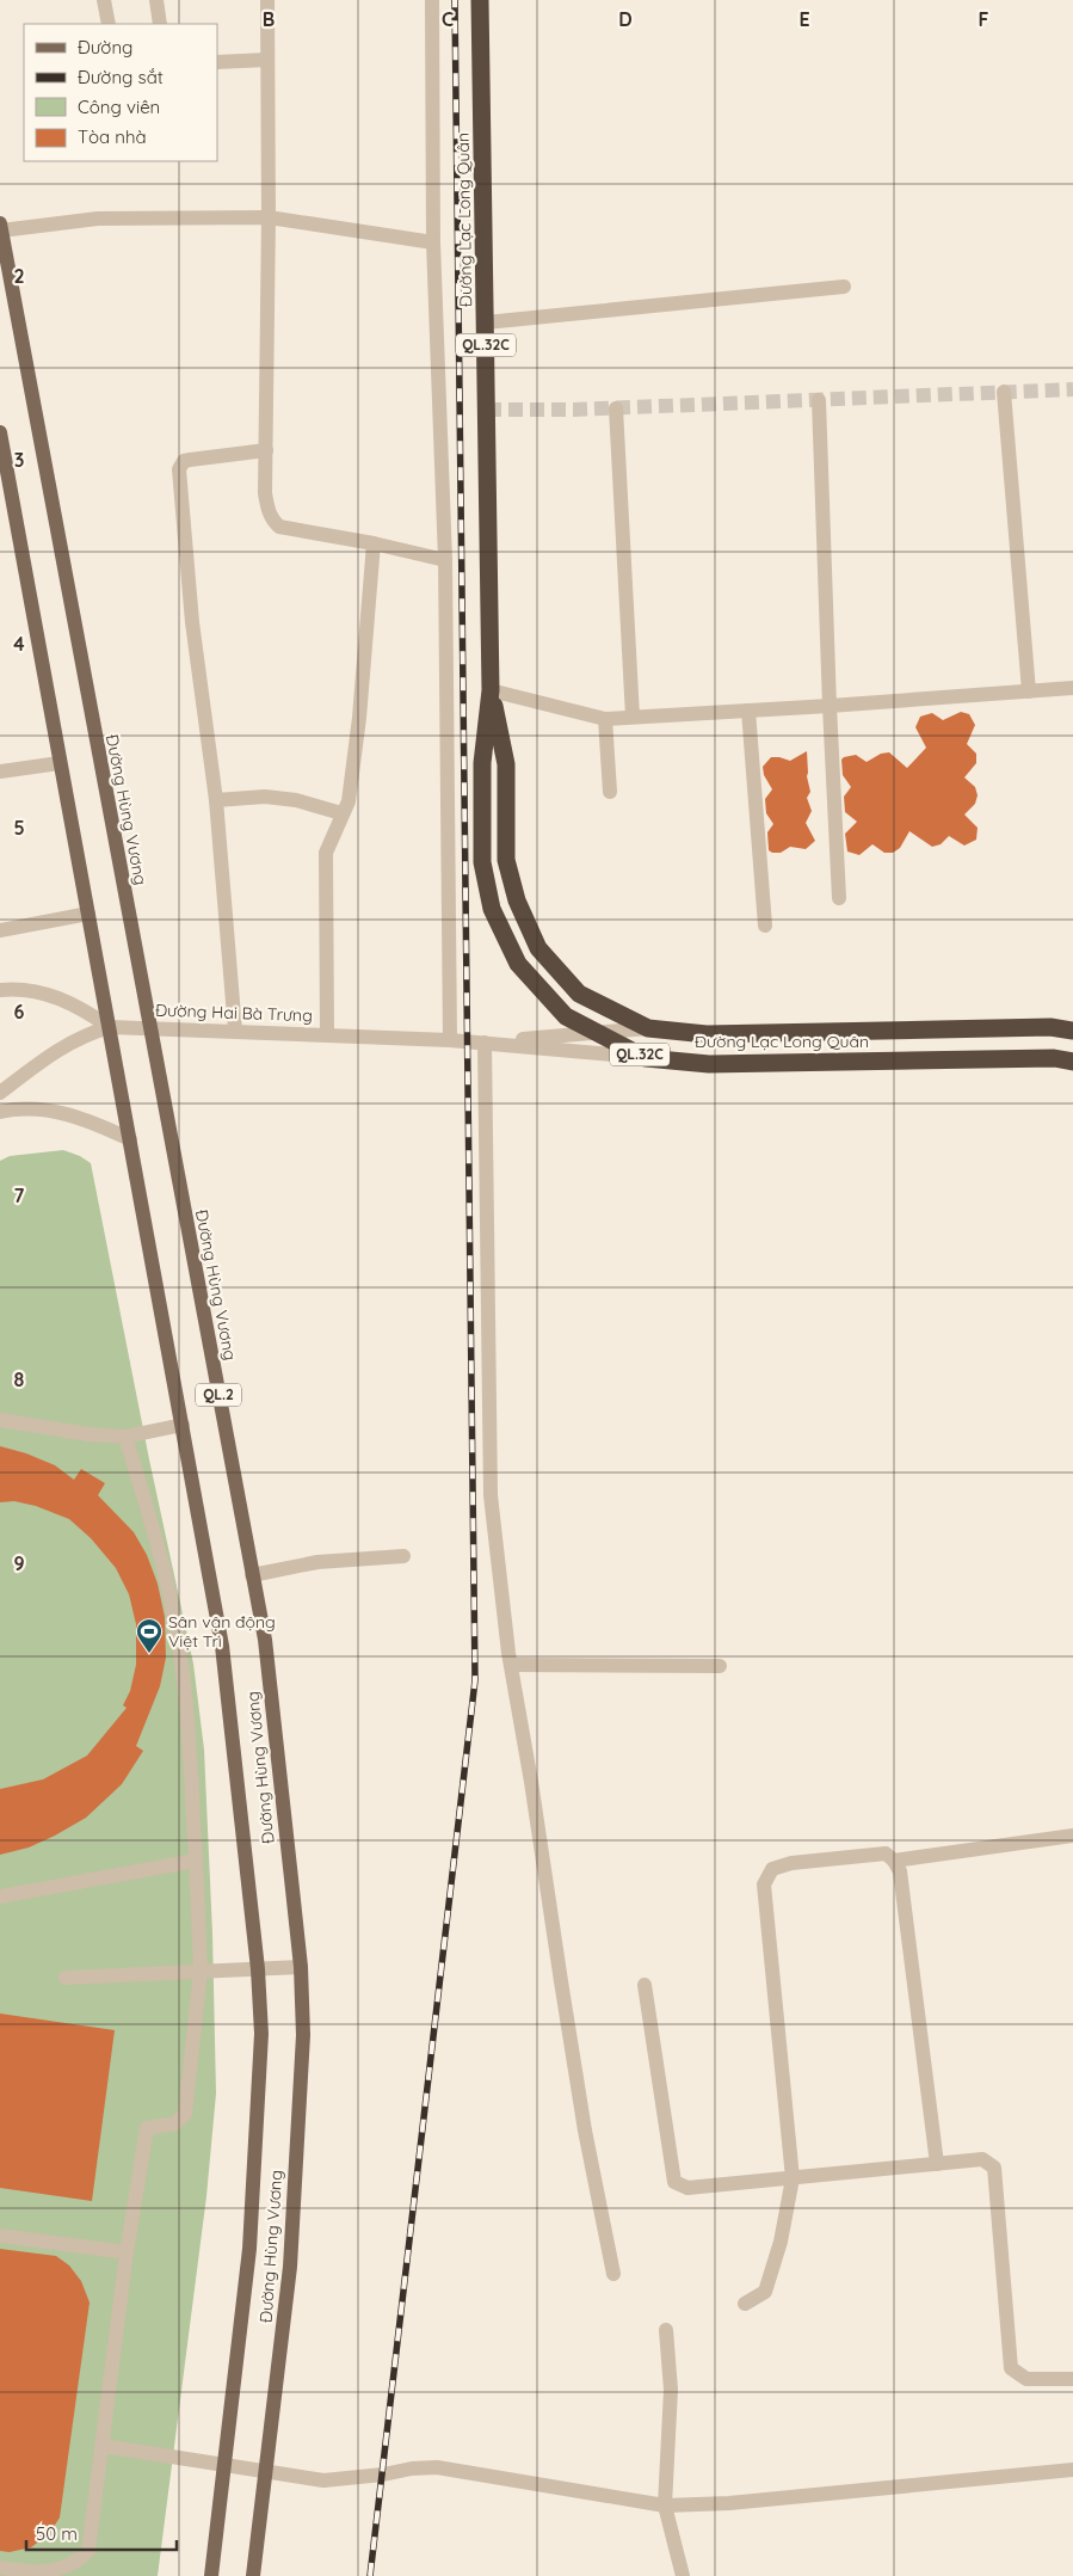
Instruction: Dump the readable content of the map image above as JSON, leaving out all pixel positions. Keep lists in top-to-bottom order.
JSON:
{
  "streets": {
    "highway": ["Đường Lạc Long Quân", "QL.32C"],
    "main road": ["Đường Hùng Vương", "QL.2"],
    "street": ["Đường Hai Bà Trưng"]
  },
  "crossings": [
    ["Đường Lạc Long Quân", "Đường Hai Bà Trưng"],
    ["Đường Hùng Vương", "Đường Hai Bà Trưng"]
  ],
  "places": {
    "sports": ["Sân vận động Việt Trì"]
  },
  "legend": [
    "Đường",
    "Đường sắt",
    "Công viên",
    "Tòa nhà"
  ],
  "scale_bar": "50 m",
  "grid": {
    "columns": [
      "B",
      "C",
      "D",
      "E",
      "F"
    ],
    "rows": [
      "2",
      "3",
      "4",
      "5",
      "6",
      "7",
      "8",
      "9"
    ]
  }
}
